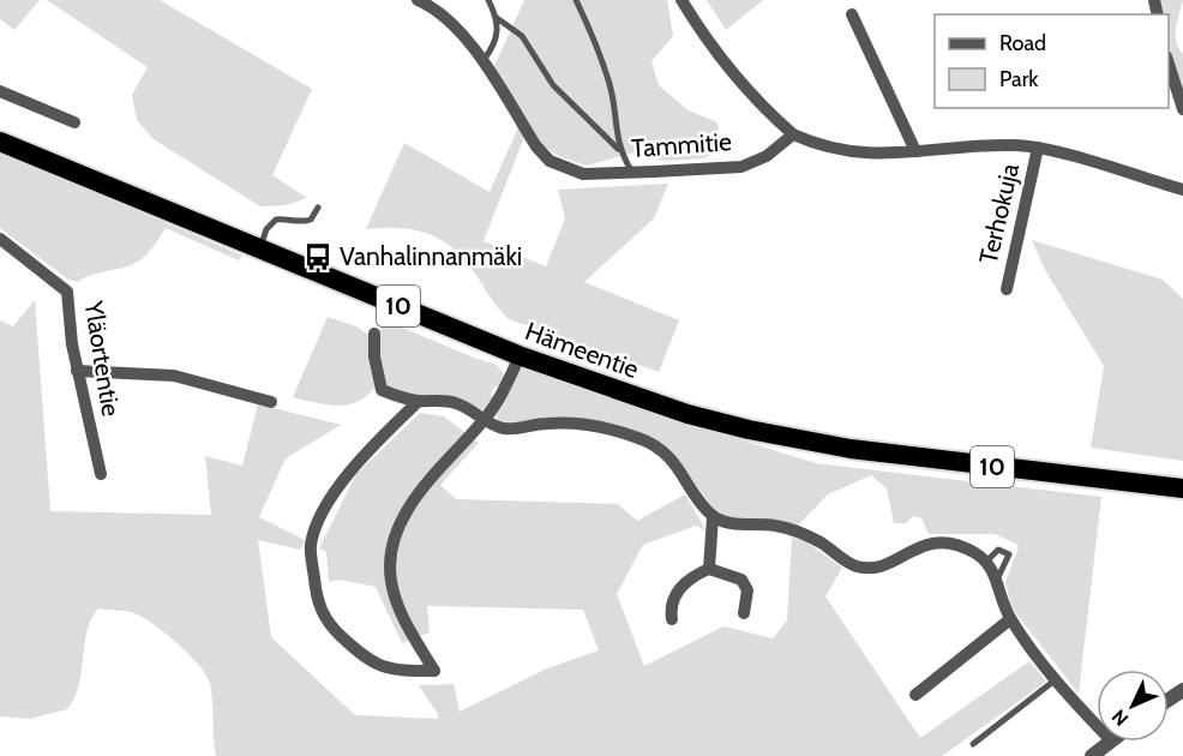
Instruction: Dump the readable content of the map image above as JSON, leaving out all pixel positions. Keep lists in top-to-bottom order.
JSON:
{
  "streets": {
    "highway": ["10", "Hämeentie"],
    "street": ["Tammitie", "Terhokuja", "Yläortentie"]
  },
  "places": {
    "bus stop": ["Vanhalinnanmäki"]
  },
  "legend": ["Road", "Park"],
  "north": "bottom left"
}
